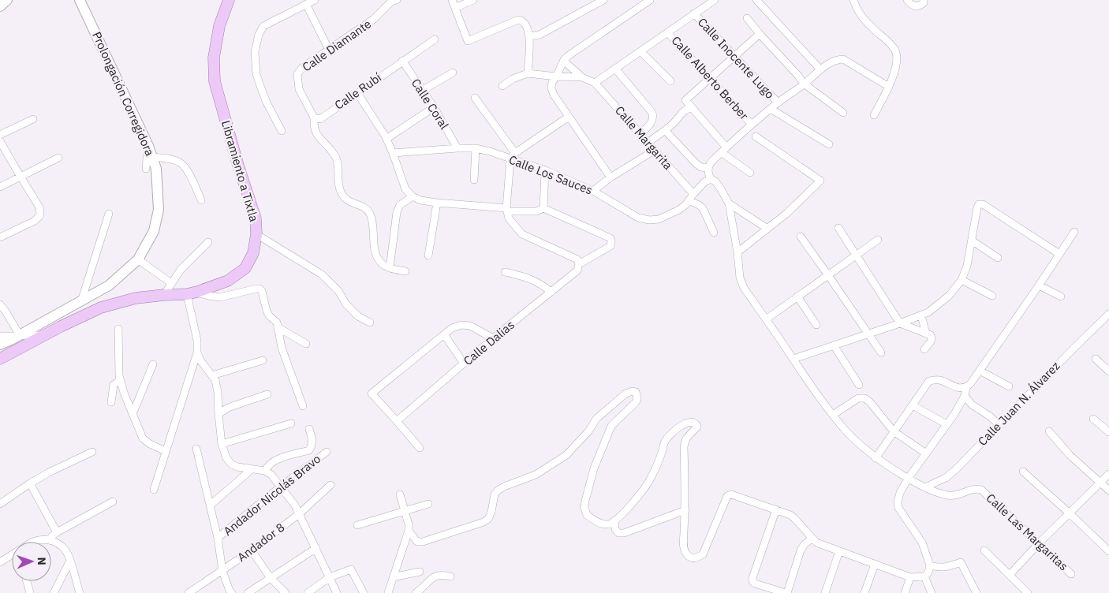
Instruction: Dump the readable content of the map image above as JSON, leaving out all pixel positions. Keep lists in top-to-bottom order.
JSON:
{
  "streets": {
    "main road": ["Libramiento a Tixtla"],
    "street": [
      "Calle Diamante",
      "Calle Inocente Lugo",
      "Calle Alberto Berber",
      "Calle Rubí",
      "Prolongación Corregidora",
      "Calle Coral",
      "Calle Margarita",
      "Calle Los Sauces",
      "Calle Dalias",
      "Calle Juan N. Álvarez",
      "Andador Nicolás Bravo",
      "Calle Las Margaritas",
      "Andador 8"
    ]
  },
  "crossings": [
    ["Calle Diamante", "Calle Rubí"],
    ["Calle Rubí", "Calle Coral"],
    ["Calle Coral", "Calle Los Sauces"],
    ["Calle Margarita", "Calle Los Sauces"],
    ["Calle Juan N. Álvarez", "Calle Las Margaritas"]
  ],
  "north": "right"
}
